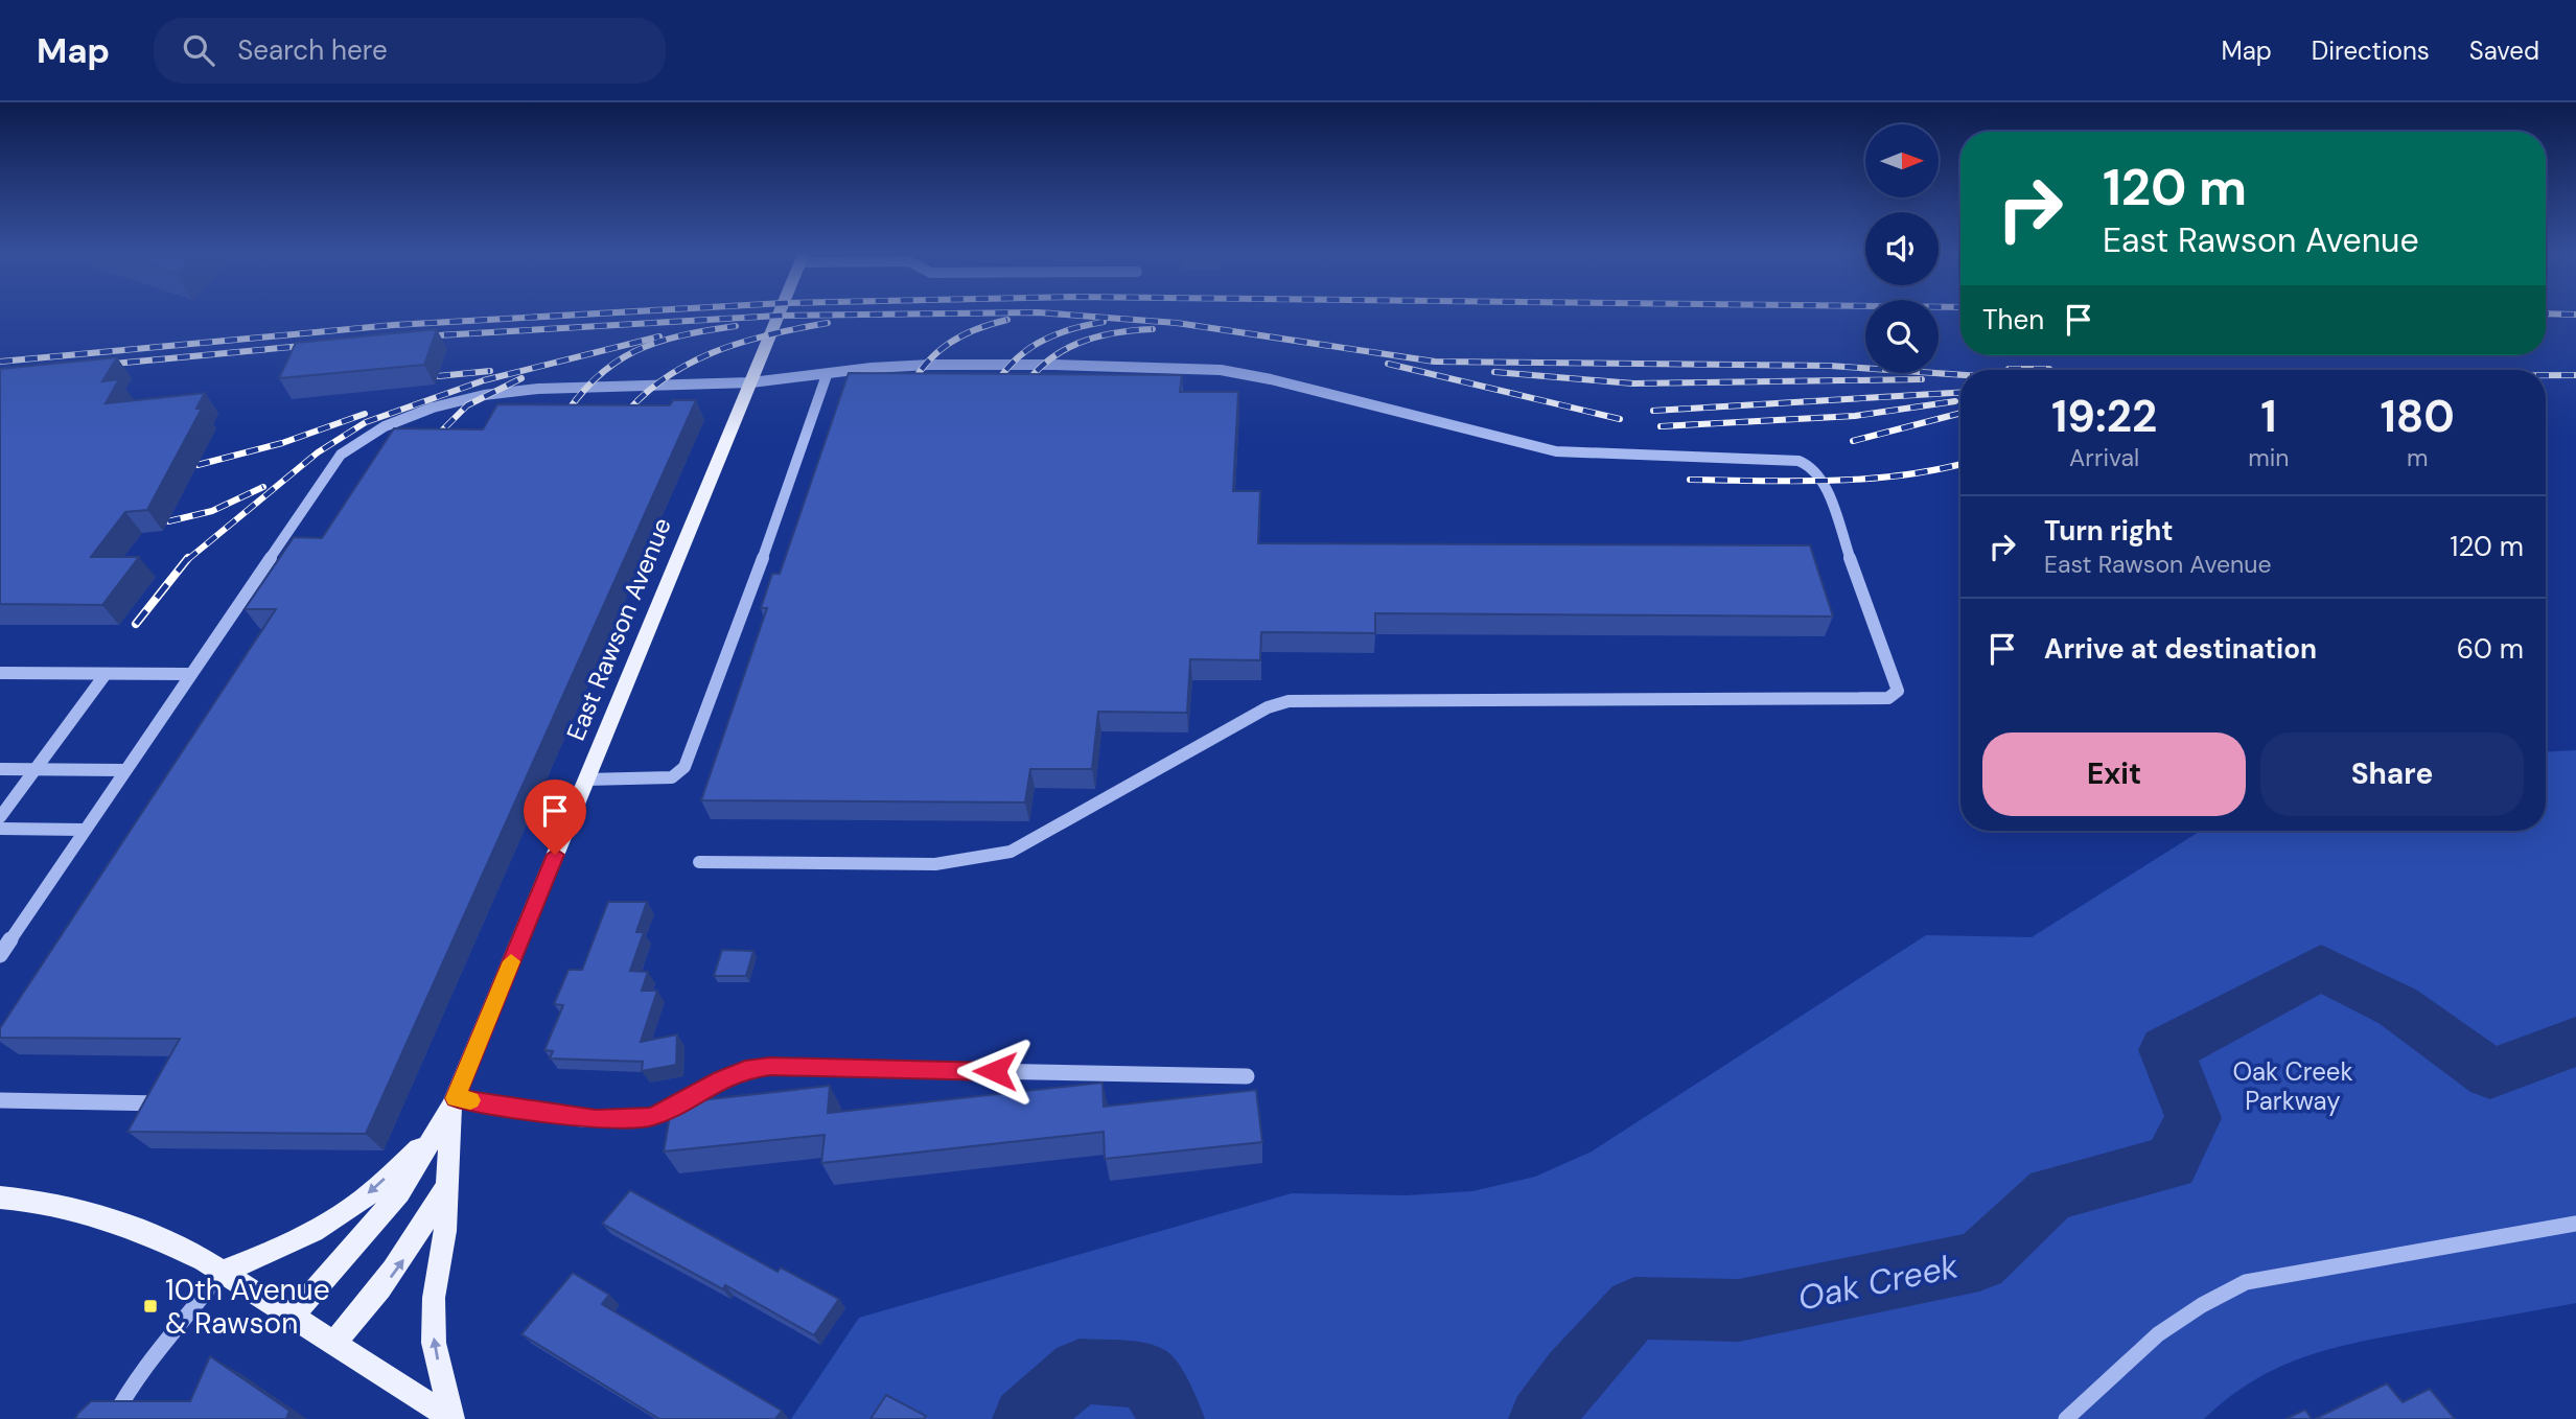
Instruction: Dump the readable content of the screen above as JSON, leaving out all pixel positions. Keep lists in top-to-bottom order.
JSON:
{
  "streets": {
    "main road": ["East Rawson Avenue"]
  },
  "water": ["Oak Creek"],
  "parks": ["Oak Creek Parkway"],
  "places": {
    "transit": ["10th Avenue & Rawson"]
  },
  "north": "right",
  "page": {
    "header": "Map",
    "search": "Search here",
    "nav": ["Map", "Directions", "Saved"],
    "turn": ["120 m", "East Rawson Avenue"],
    "then": "Then",
    "eta": [
      "19:22",
      "Arrival",
      "1",
      "min",
      "180",
      "m"
    ],
    "list": [
      {
        "name": "Turn right",
        "note": "East Rawson Avenue",
        "value": "120 m"
      },
      {
        "name": "Arrive at destination",
        "value": "60 m"
      }
    ],
    "buttons": ["Exit", "Share"]
  }
}
